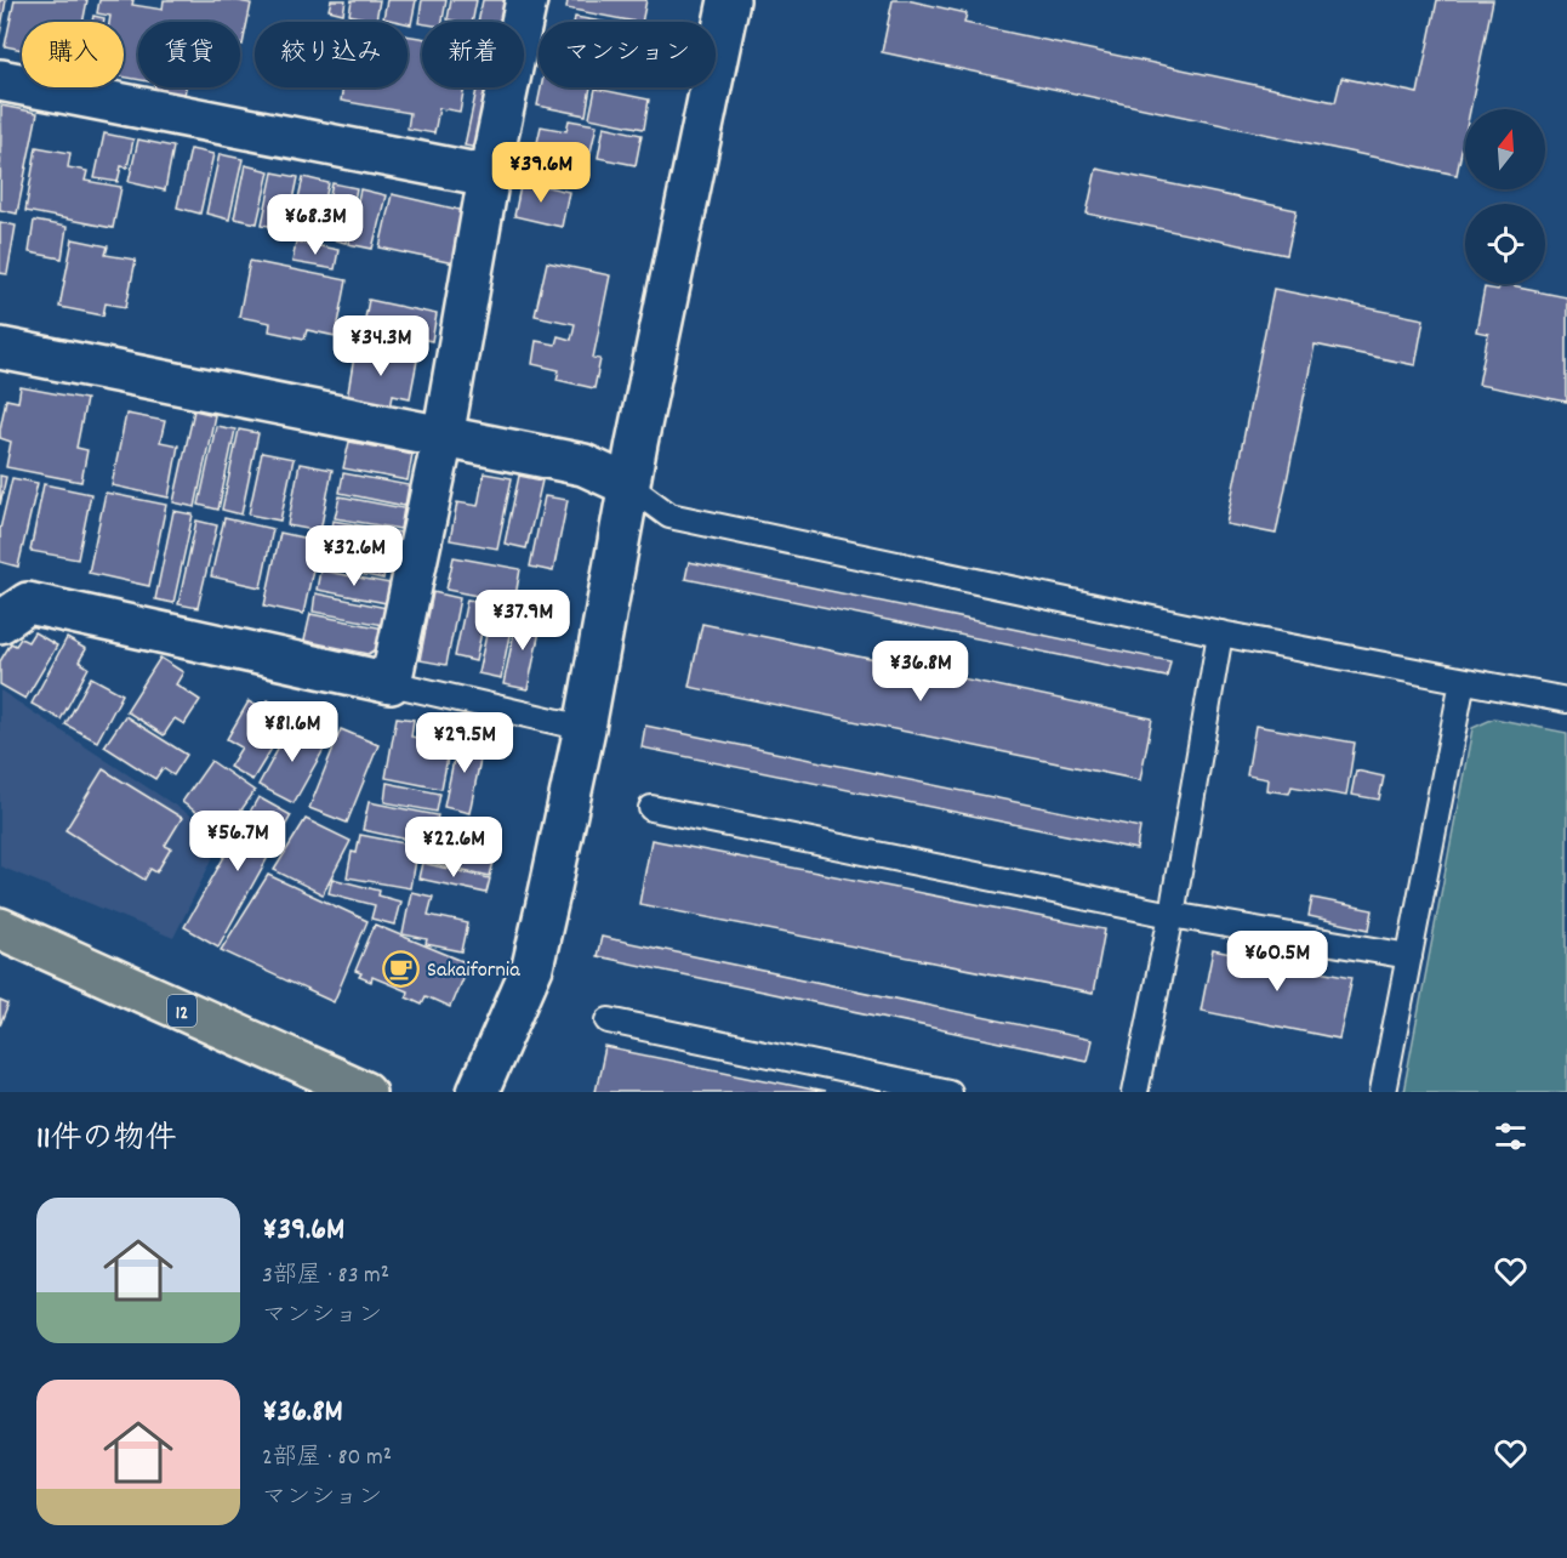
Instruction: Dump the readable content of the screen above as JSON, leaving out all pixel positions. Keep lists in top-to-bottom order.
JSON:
{
  "streets": {
    "main road": ["12"]
  },
  "places": {
    "cafe": ["Sakaifornia"]
  },
  "north": "top",
  "page": {
    "chip": [
      "購入",
      "賃貸",
      "絞り込み",
      "新着",
      "マンション"
    ],
    "price": [
      "¥39.6M",
      "¥68.3M",
      "¥34.3M",
      "¥32.6M",
      "¥37.9M",
      "¥36.8M",
      "¥81.6M",
      "¥29.5M",
      "¥56.7M",
      "¥22.6M",
      "¥60.5M"
    ],
    "heading": "11件の物件",
    "list": [
      {
        "name": "¥39.6M",
        "note": "3部屋 · 83 m² · マンション"
      },
      {
        "name": "¥36.8M",
        "note": "2部屋 · 80 m² · マンション"
      }
    ]
  }
}
